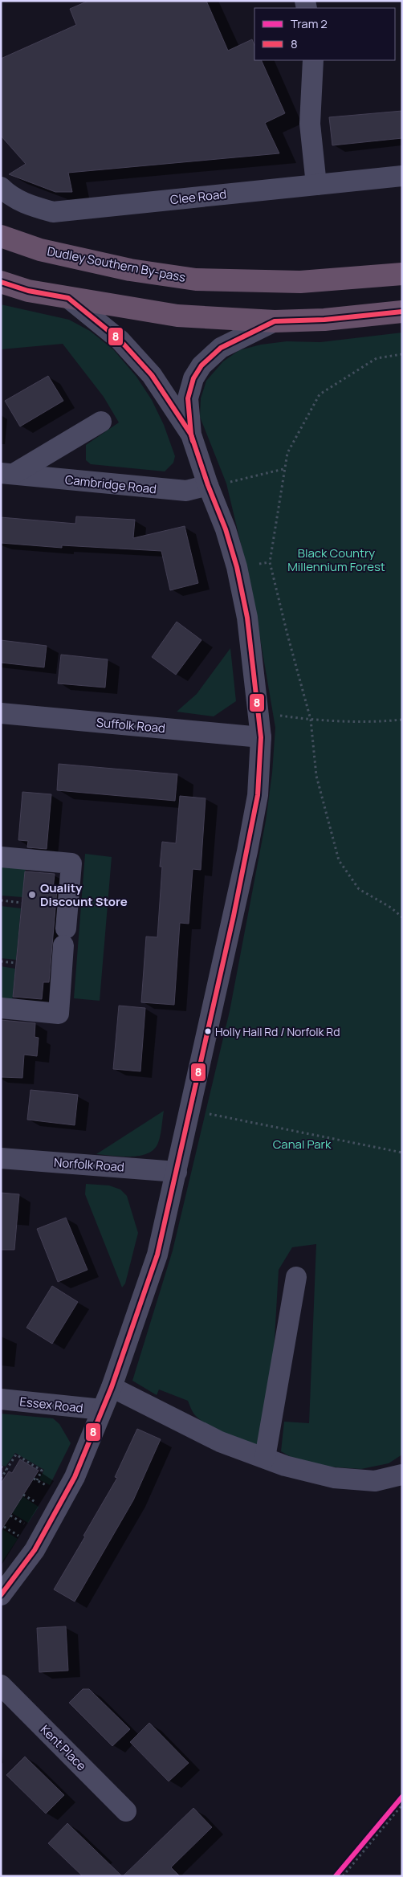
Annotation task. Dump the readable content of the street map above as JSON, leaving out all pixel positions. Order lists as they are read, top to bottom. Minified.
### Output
{"streets":{"highway":["Dudley Southern By-pass"],"street":["Clee Road","Cambridge Road","Suffolk Road","Norfolk Road","Essex Road","Kent Place"]},"parks":["Black Country Millennium Forest","Canal Park"],"places":["Quality Discount Store","Holly Hall Rd / Norfolk Rd"],"lines":["transit line 8","tram line 2"],"legend":["Tram 2","8"]}
